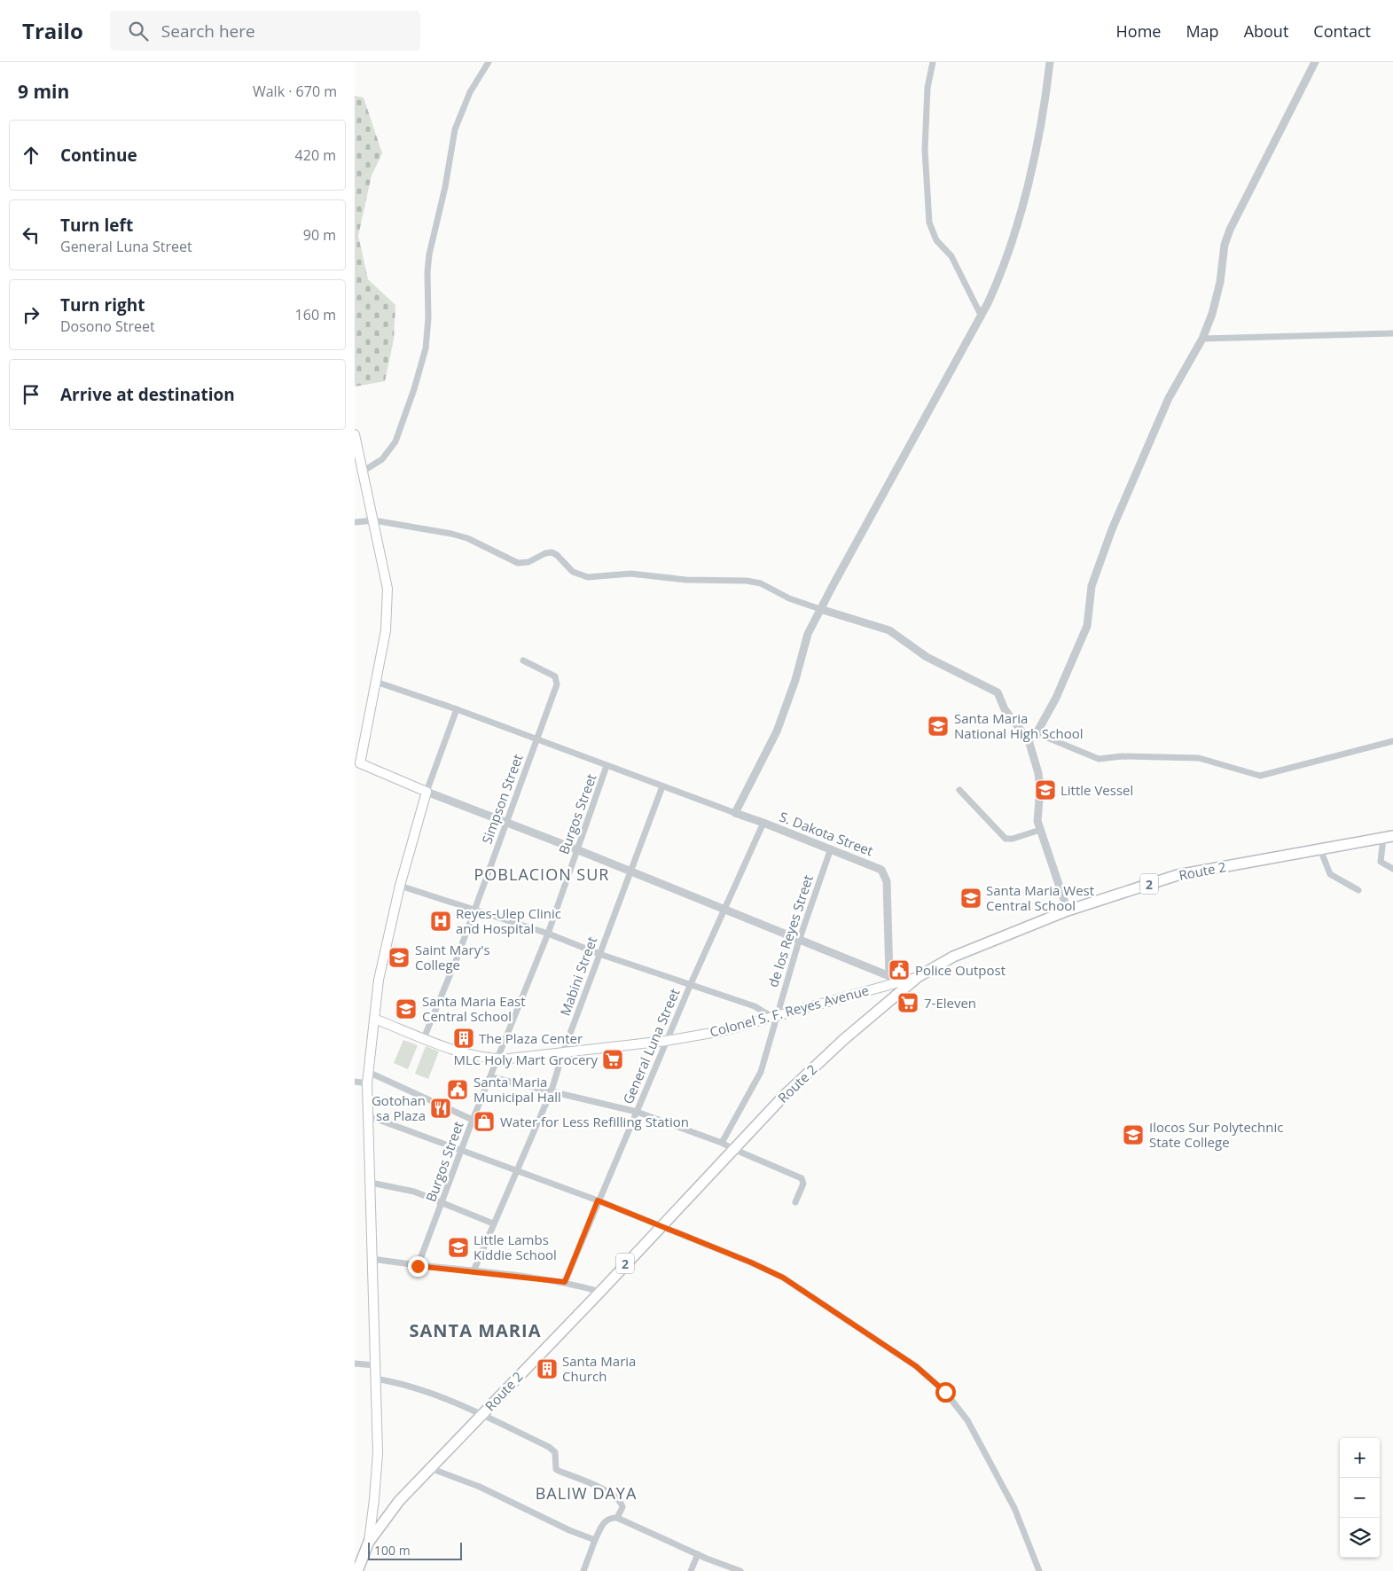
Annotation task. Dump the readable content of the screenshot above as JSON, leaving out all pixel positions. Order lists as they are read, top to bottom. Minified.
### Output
{"streets":{"highway":["Route 2","2"],"main road":["Colonel S. F. Reyes Avenue"],"street":["Simpson Street","Burgos Street","S. Dakota Street","de los Reyes Street","Mabini Street","General Luna Street"]},"crossings":[["Simpson Street","Colonel S. F. Reyes Avenue"],["Burgos Street","Colonel S. F. Reyes Avenue"],["S. Dakota Street","de los Reyes Street"],["S. Dakota Street","General Luna Street"],["Route 2","Colonel S. F. Reyes Avenue"],["de los Reyes Street","Colonel S. F. Reyes Avenue"],["Mabini Street","Colonel S. F. Reyes Avenue"],["Colonel S. F. Reyes Avenue","General Luna Street"]],"districts":["POBLACION SUR","SANTA MARIA","BALIW DAYA"],"places":{"school or university":["Santa Maria National High School","Little Vessel","Santa Maria West Central School","Saint Mary's College","Santa Maria East Central School","Ilocos Sur Polytechnic State College","Little Lambs Kiddie School"],"hospital":["Reyes-Ulep Clinic and Hospital"],"public building":["Police Outpost","Santa Maria Municipal Hall"],"supermarket":["7-Eleven","MLC Holy Mart Grocery"],"building":["The Plaza Center","Santa Maria Church"],"restaurant":["Gotohan sa Plaza"],"shop":["Water for Less Refilling Station"]},"scale_bar":"100 m","page":{"header":"Trailo","search":"Search here","nav":["Home","Map","About","Contact"],"heading":["9 min","Walk · 670 m"],"list":[["Continue","420 m"],["Turn left","General Luna Street","90 m"],["Turn right","Dosono Street","160 m"],"Arrive at destination"],"map_buttons":["+","−"],"scale":"100 m"}}
